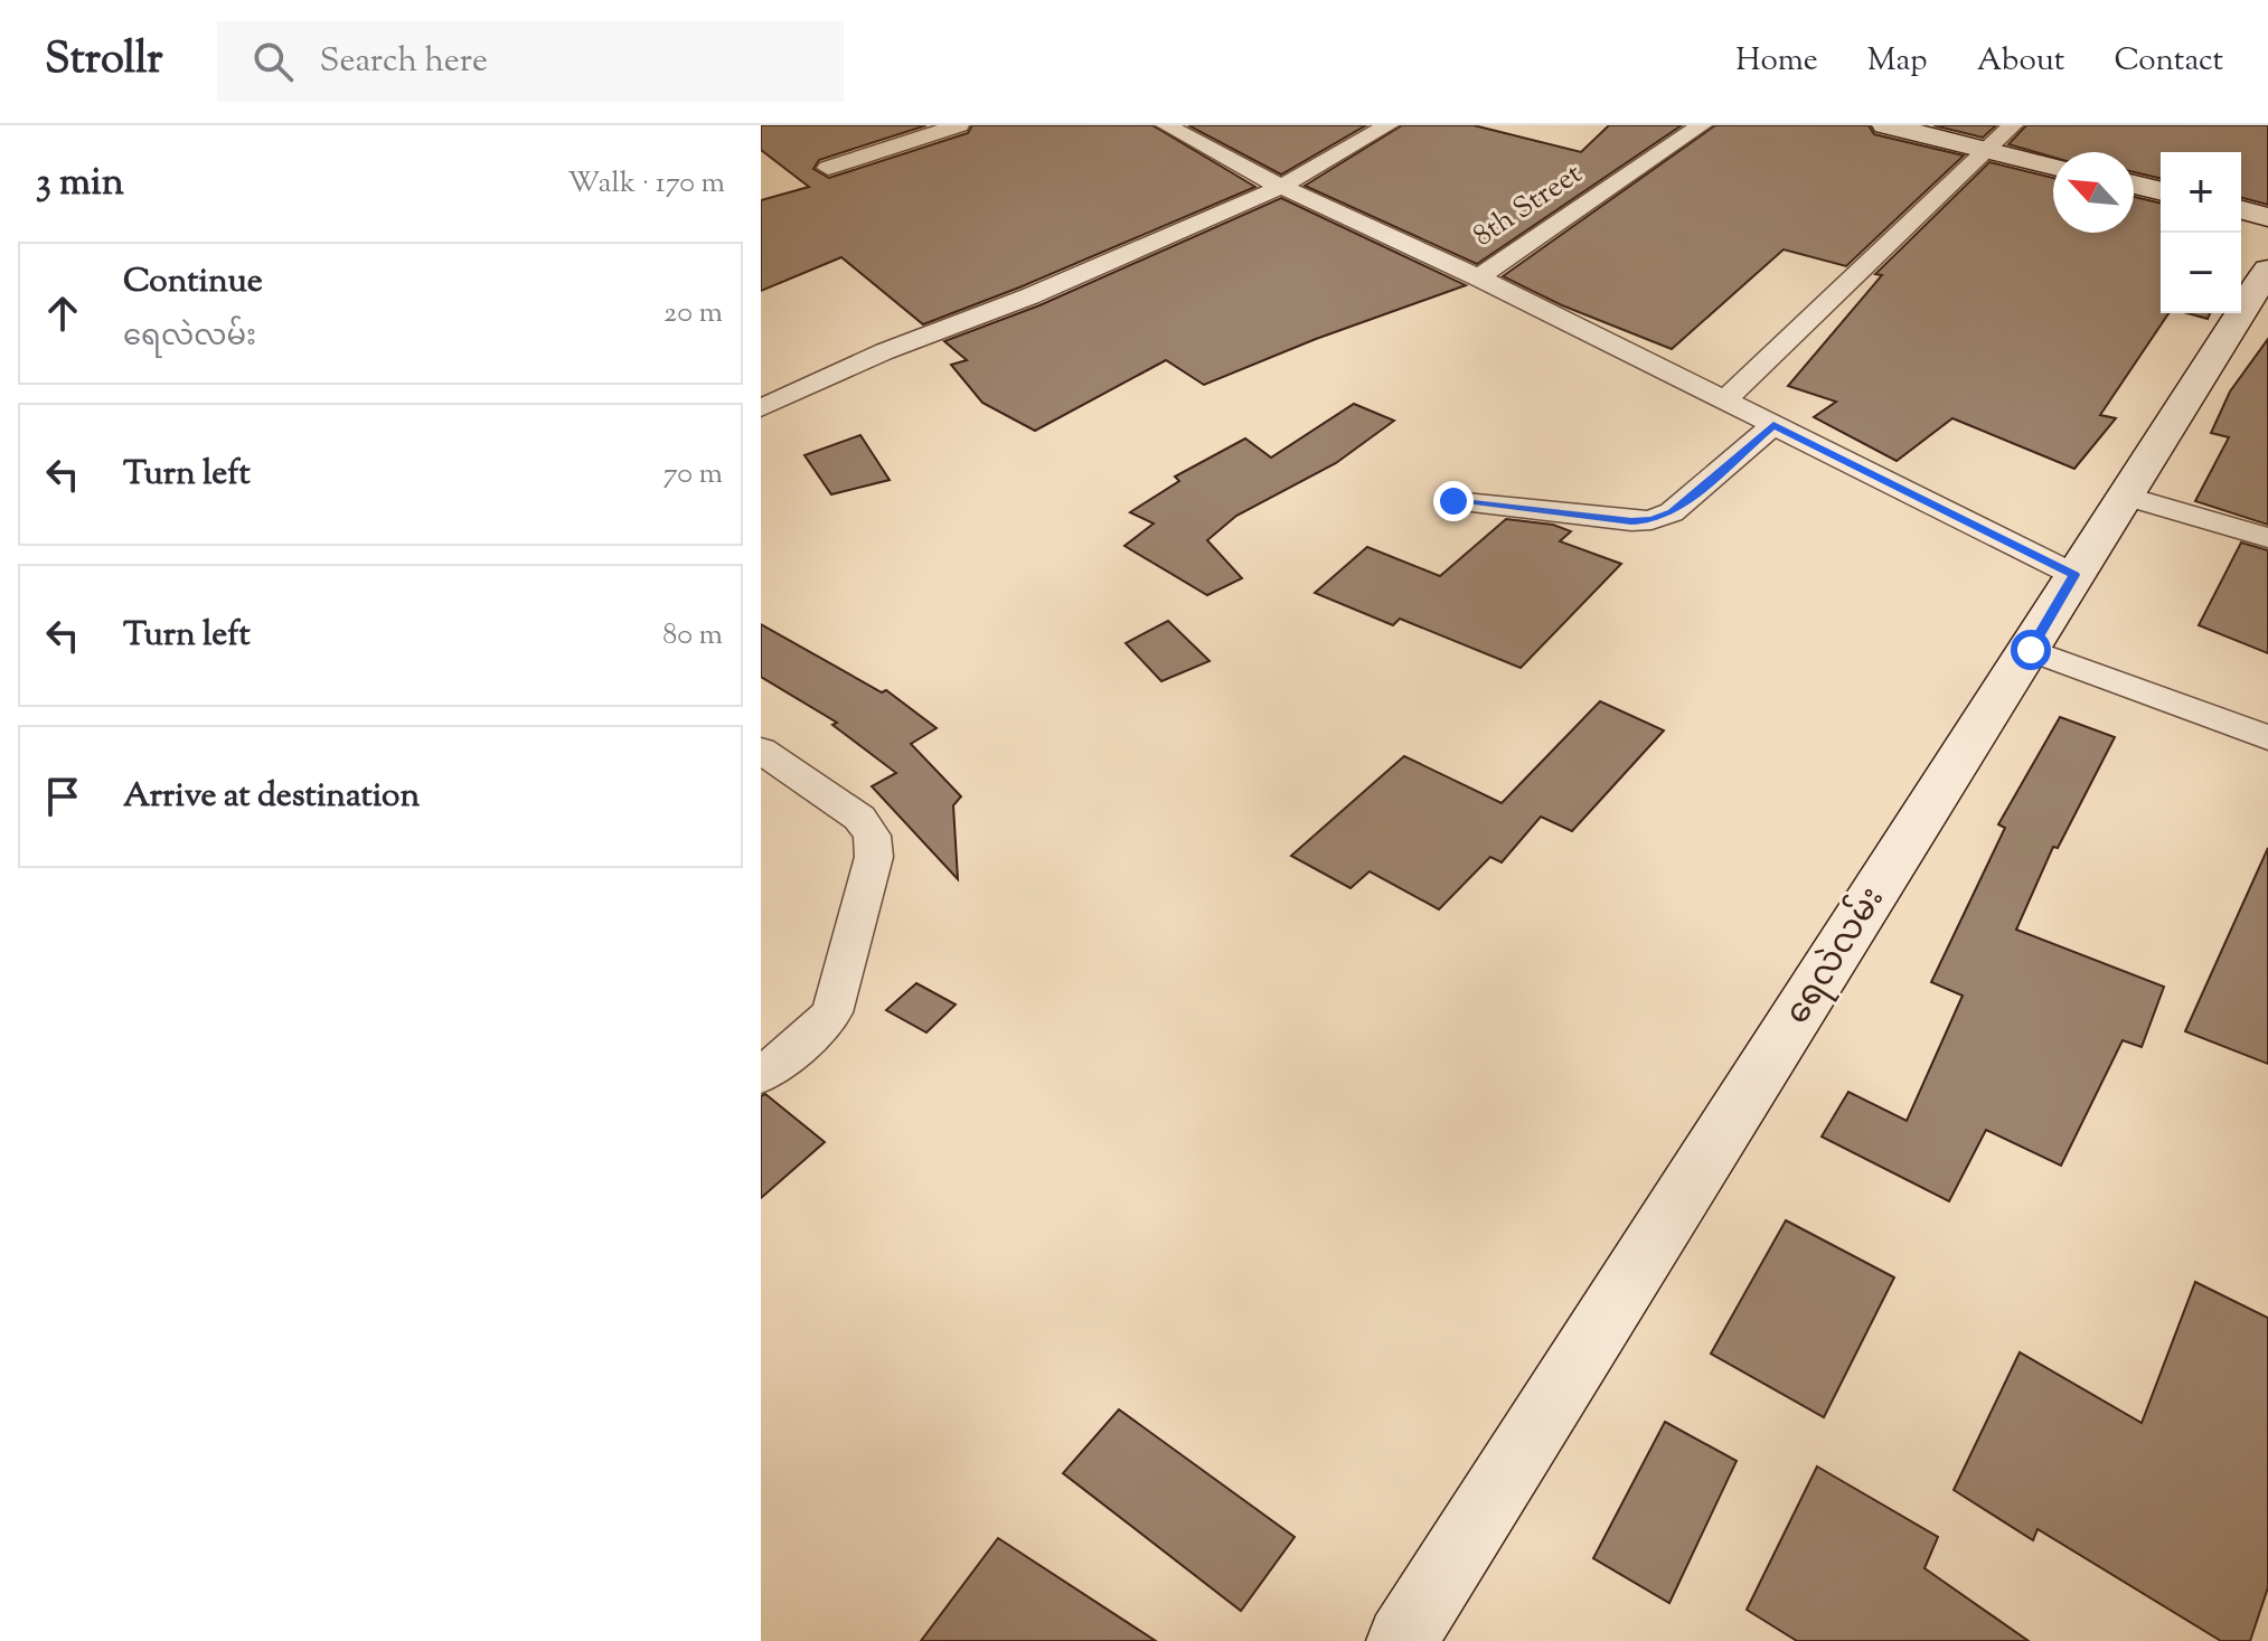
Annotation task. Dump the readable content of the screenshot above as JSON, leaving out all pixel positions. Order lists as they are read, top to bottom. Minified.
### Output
{"streets":{"main road":["ရေလဲလမ်း"],"street":["8th Street"]},"north":"top left","page":{"header":"Strollr","search":"Search here","nav":["Home","Map","About","Contact"],"heading":["3 min","Walk · 170 m"],"map_buttons":["+","−"],"list":[["Continue","ရေလဲလမ်း","20 m"],["Turn left","70 m"],["Turn left","80 m"],"Arrive at destination"]}}
